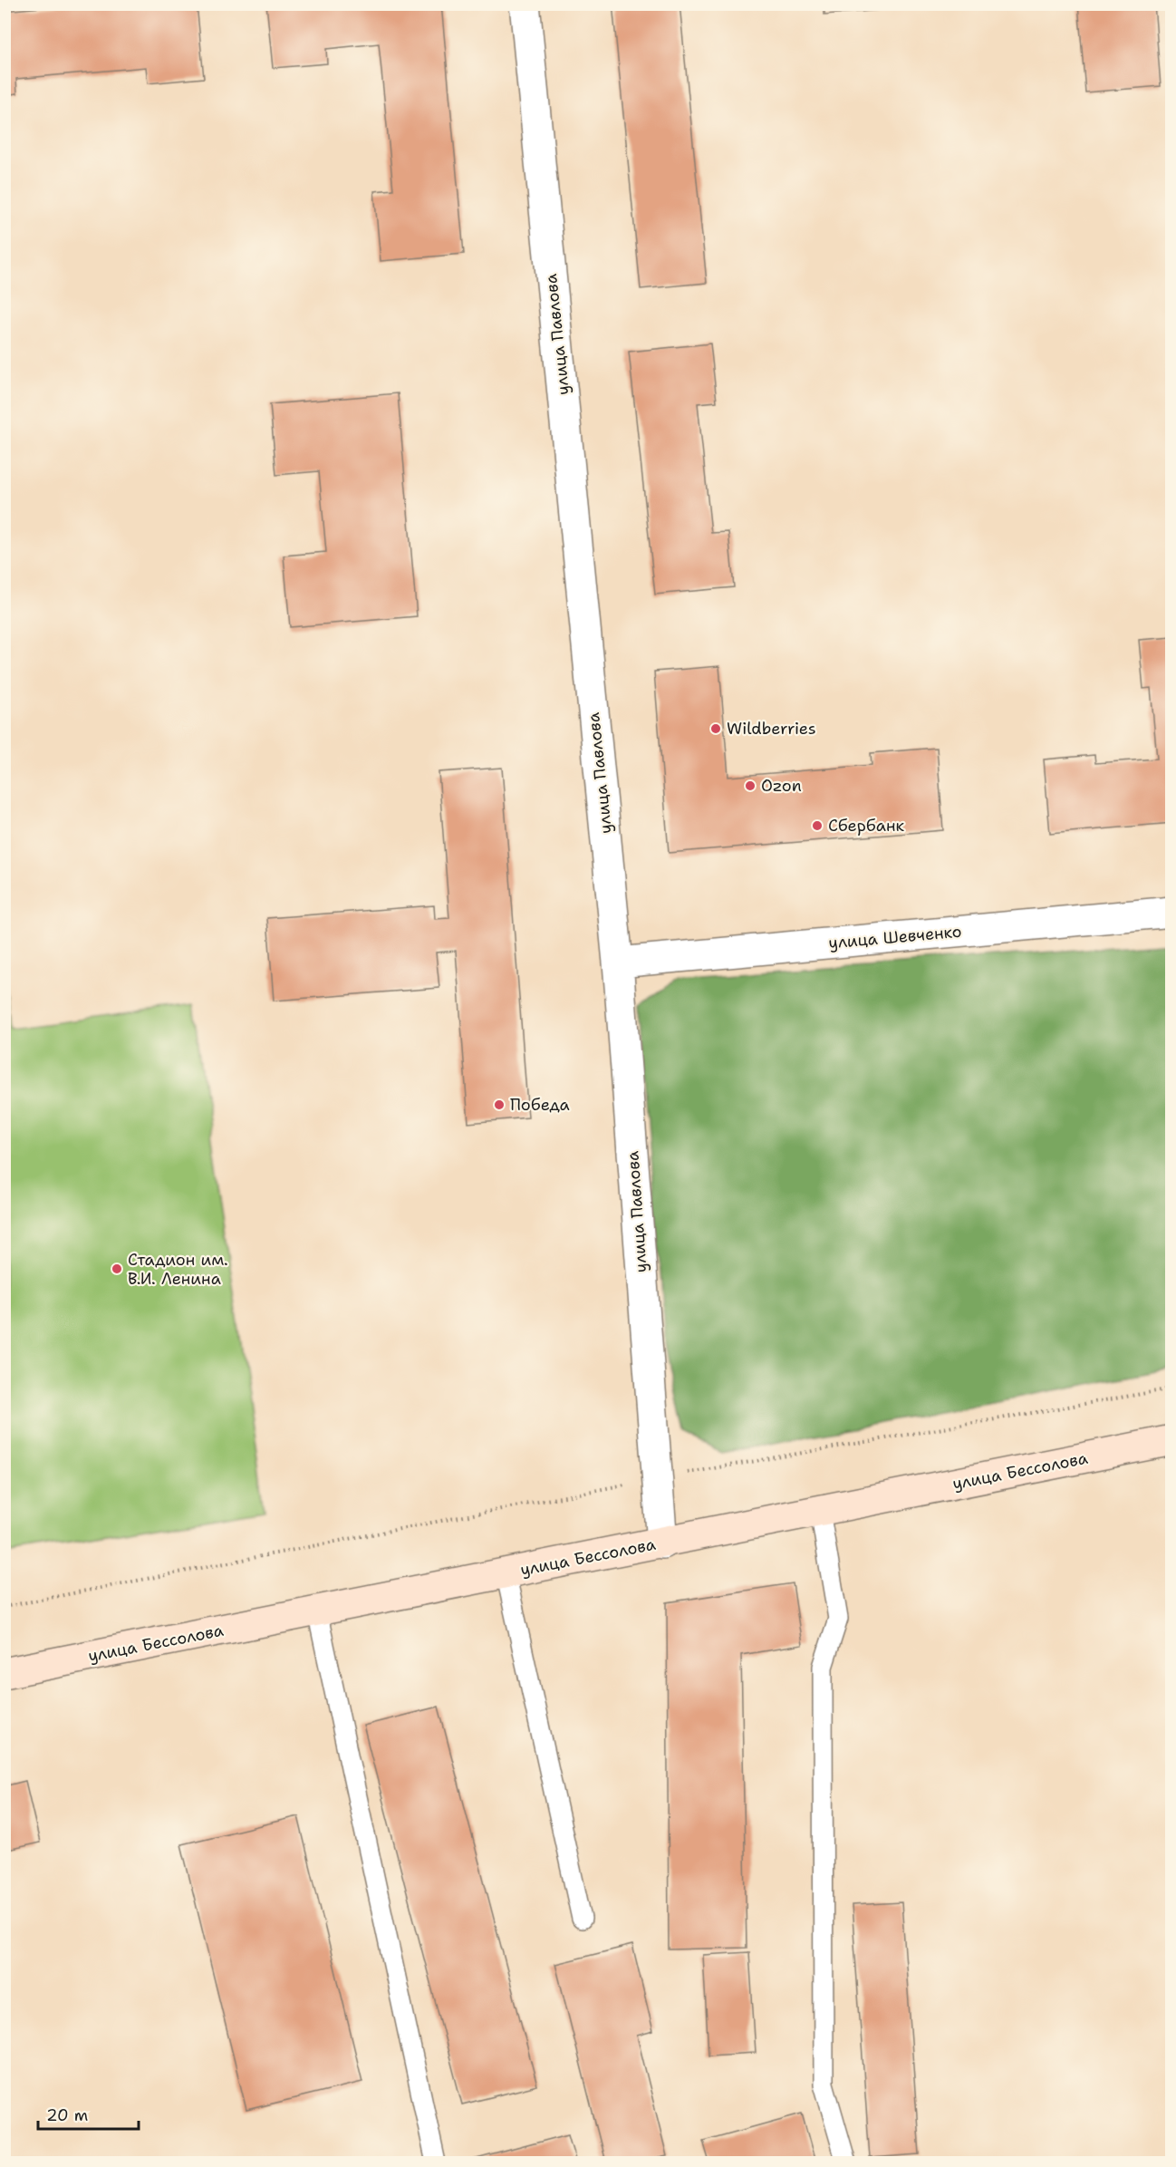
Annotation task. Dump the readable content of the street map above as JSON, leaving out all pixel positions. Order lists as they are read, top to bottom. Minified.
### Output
{"streets":{"main road":["улица Бессолова"],"street":["улица Павлова","улица Шевченко"]},"crossings":[["улица Павлова","улица Шевченко"],["улица Павлова","улица Бессолова"]],"places":["Wildberries","Ozon","Сбербанк","Победа","Стадион им. В.И. Ленина"],"scale_bar":"20 m"}
